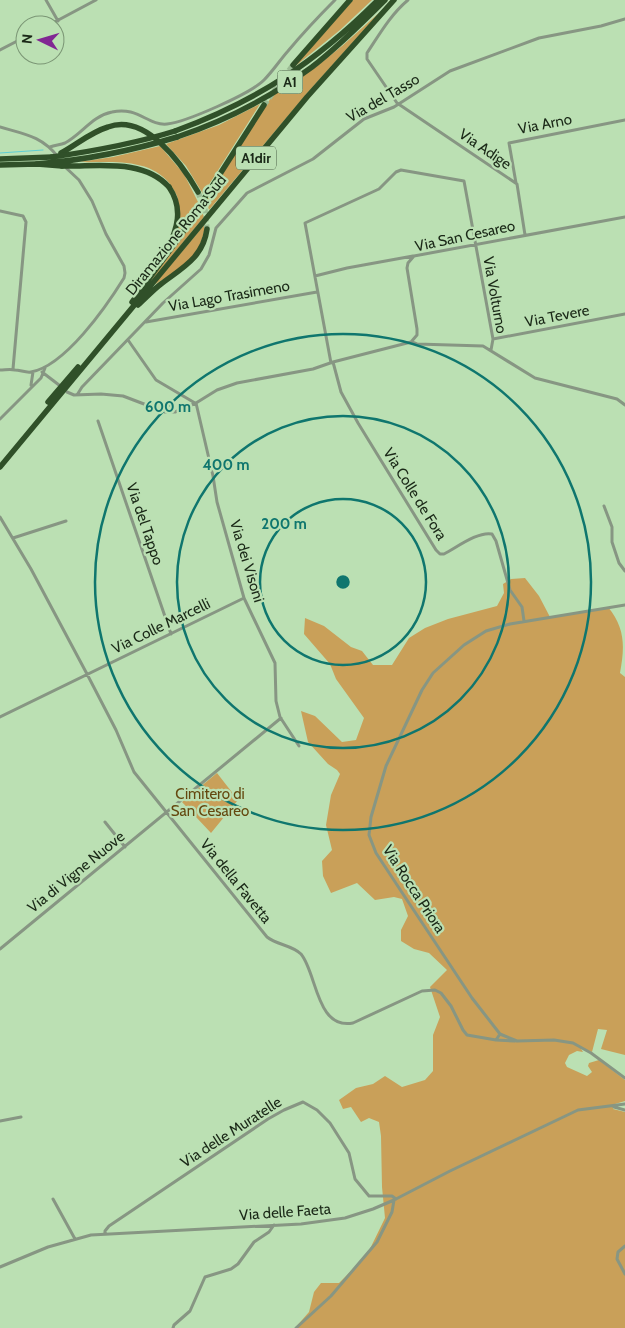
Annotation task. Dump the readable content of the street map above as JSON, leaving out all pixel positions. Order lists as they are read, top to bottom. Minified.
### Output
{"streets":{"highway":["A1","A1dir","Diramazione Roma Sud"],"street":["Via del Tasso","Via Arno","Via Adige","Via San Cesareo","Via Volturno","Via Lago Trasimeno","Via Tevere","Via Colle de Fora","Via del Tappo","Via dei Visoni","Via Colle Marcelli","Via di Vigne Nuove","Via della Favetta","Via Rocca Priora","Via delle Muratelle","Via delle Faeta"]},"crossings":[["Via del Tasso","Via Adige"],["Via del Tasso","Via Lago Trasimeno"],["Via Arno","Via Adige"],["Via Adige","Via San Cesareo"],["A1dir","Diramazione Roma Sud"],["Via San Cesareo","Via Volturno"],["Via Volturno","Via Tevere"],["Via Colle de Fora","Via Rocca Priora"],["Via del Tappo","Via Colle Marcelli"],["Via dei Visoni","Via Colle Marcelli"],["Via dei Visoni","Via di Vigne Nuove"],["Via Colle Marcelli","Via della Favetta"],["Via di Vigne Nuove","Via della Favetta"],["Via delle Muratelle","Via delle Faeta"]],"parks":["Cimitero di San Cesareo"],"north":"left","rings":["600 m","400 m","200 m"]}
